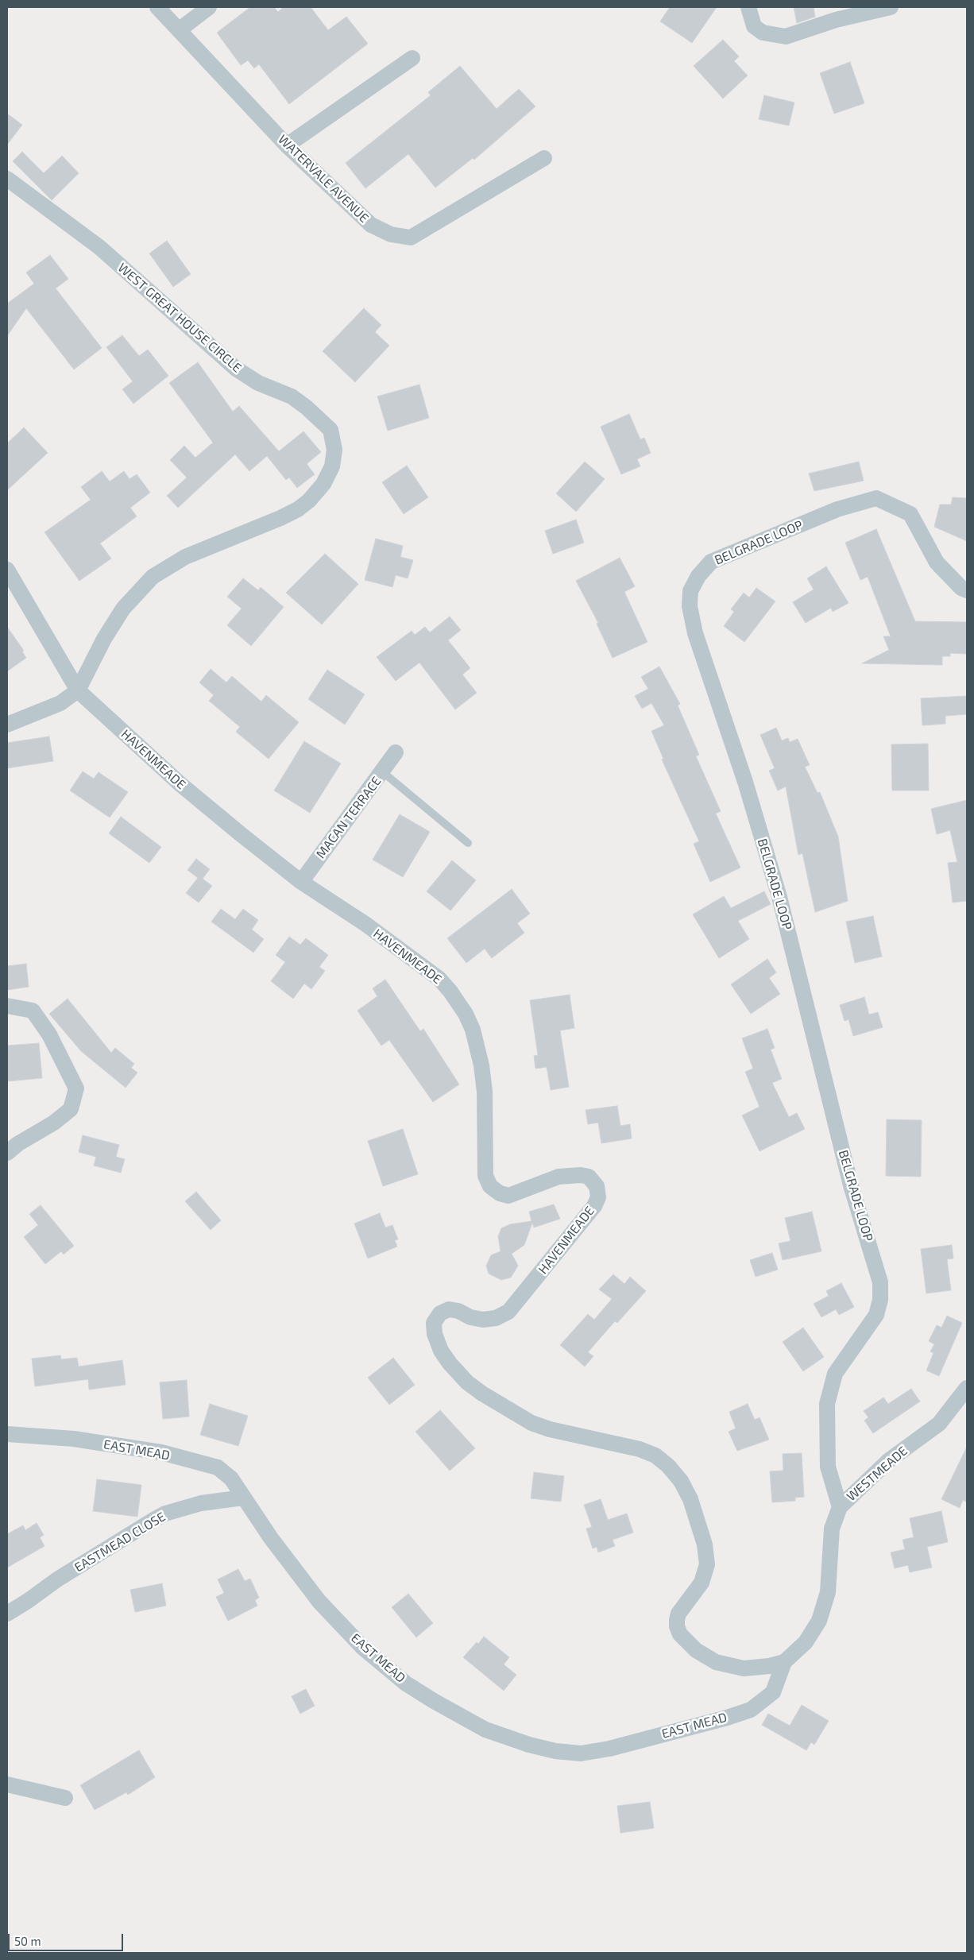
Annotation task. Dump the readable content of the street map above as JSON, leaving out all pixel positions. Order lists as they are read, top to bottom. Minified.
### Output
{"streets":{"street":["WATERVALE AVENUE","WEST GREAT HOUSE CIRCLE","BELGRADE LOOP","HAVENMEADE","MACAN TERRACE","EAST MEAD","WESTMEADE","EASTMEAD CLOSE"]},"crossings":[["WEST GREAT HOUSE CIRCLE","HAVENMEADE"],["BELGRADE LOOP","WESTMEADE"],["HAVENMEADE","MACAN TERRACE"],["HAVENMEADE","EAST MEAD"],["HAVENMEADE","WESTMEADE"],["EAST MEAD","WESTMEADE"],["EAST MEAD","EASTMEAD CLOSE"]],"scale_bar":"50 m"}
